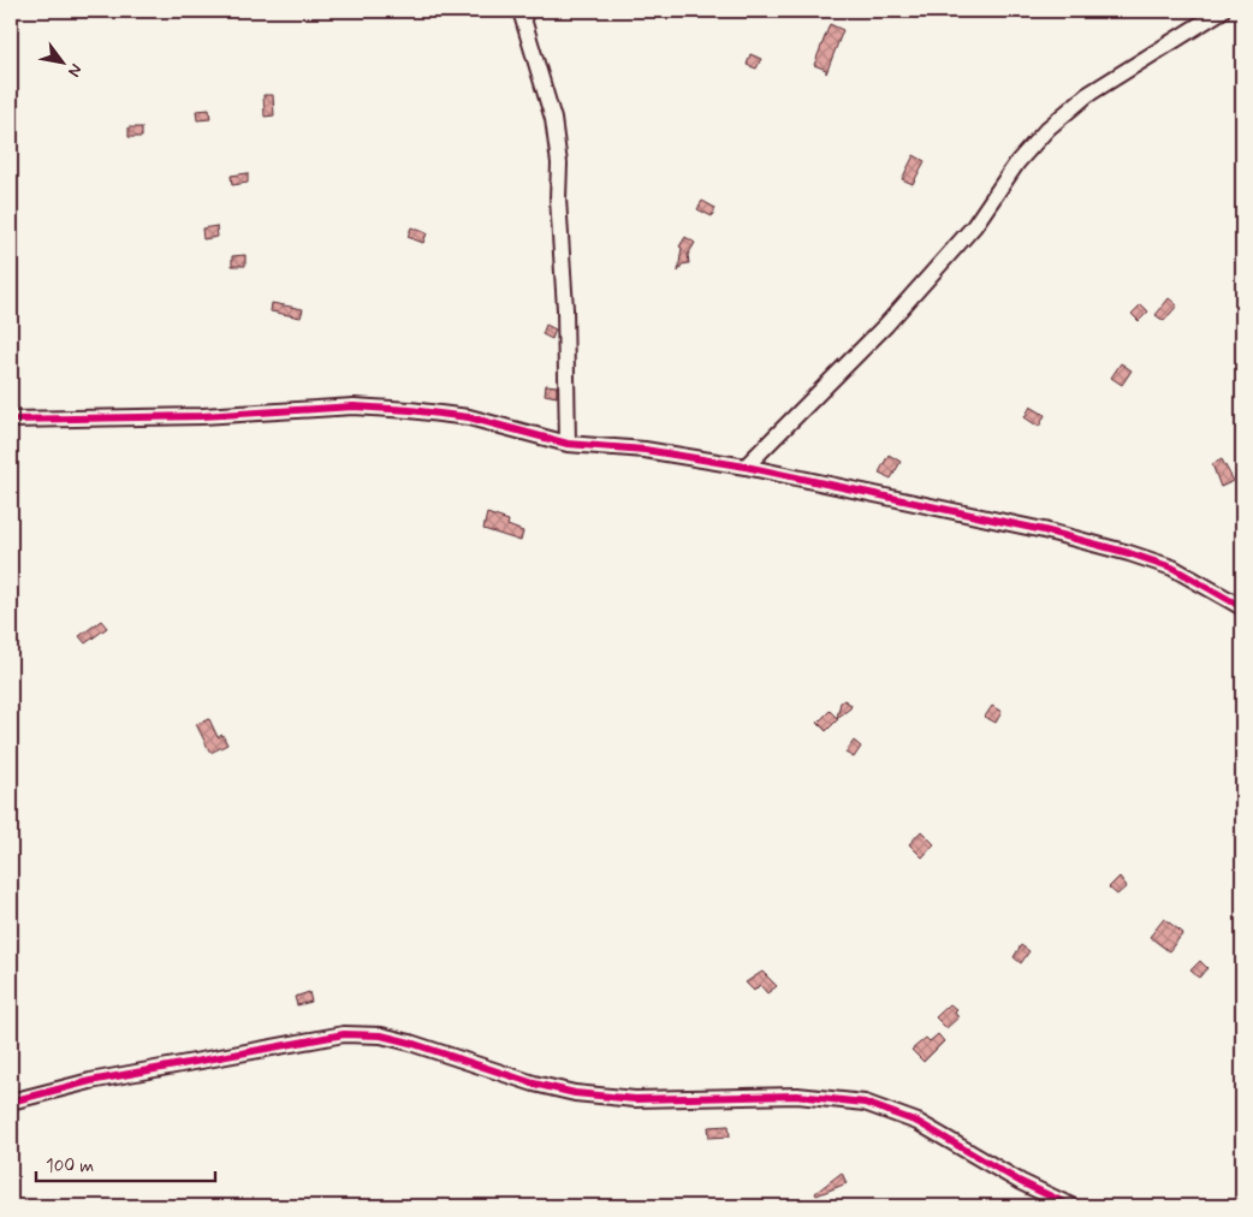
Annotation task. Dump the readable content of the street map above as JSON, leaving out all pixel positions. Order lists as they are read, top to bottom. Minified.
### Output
{"scale_bar":"100 m","north":"bottom right"}
